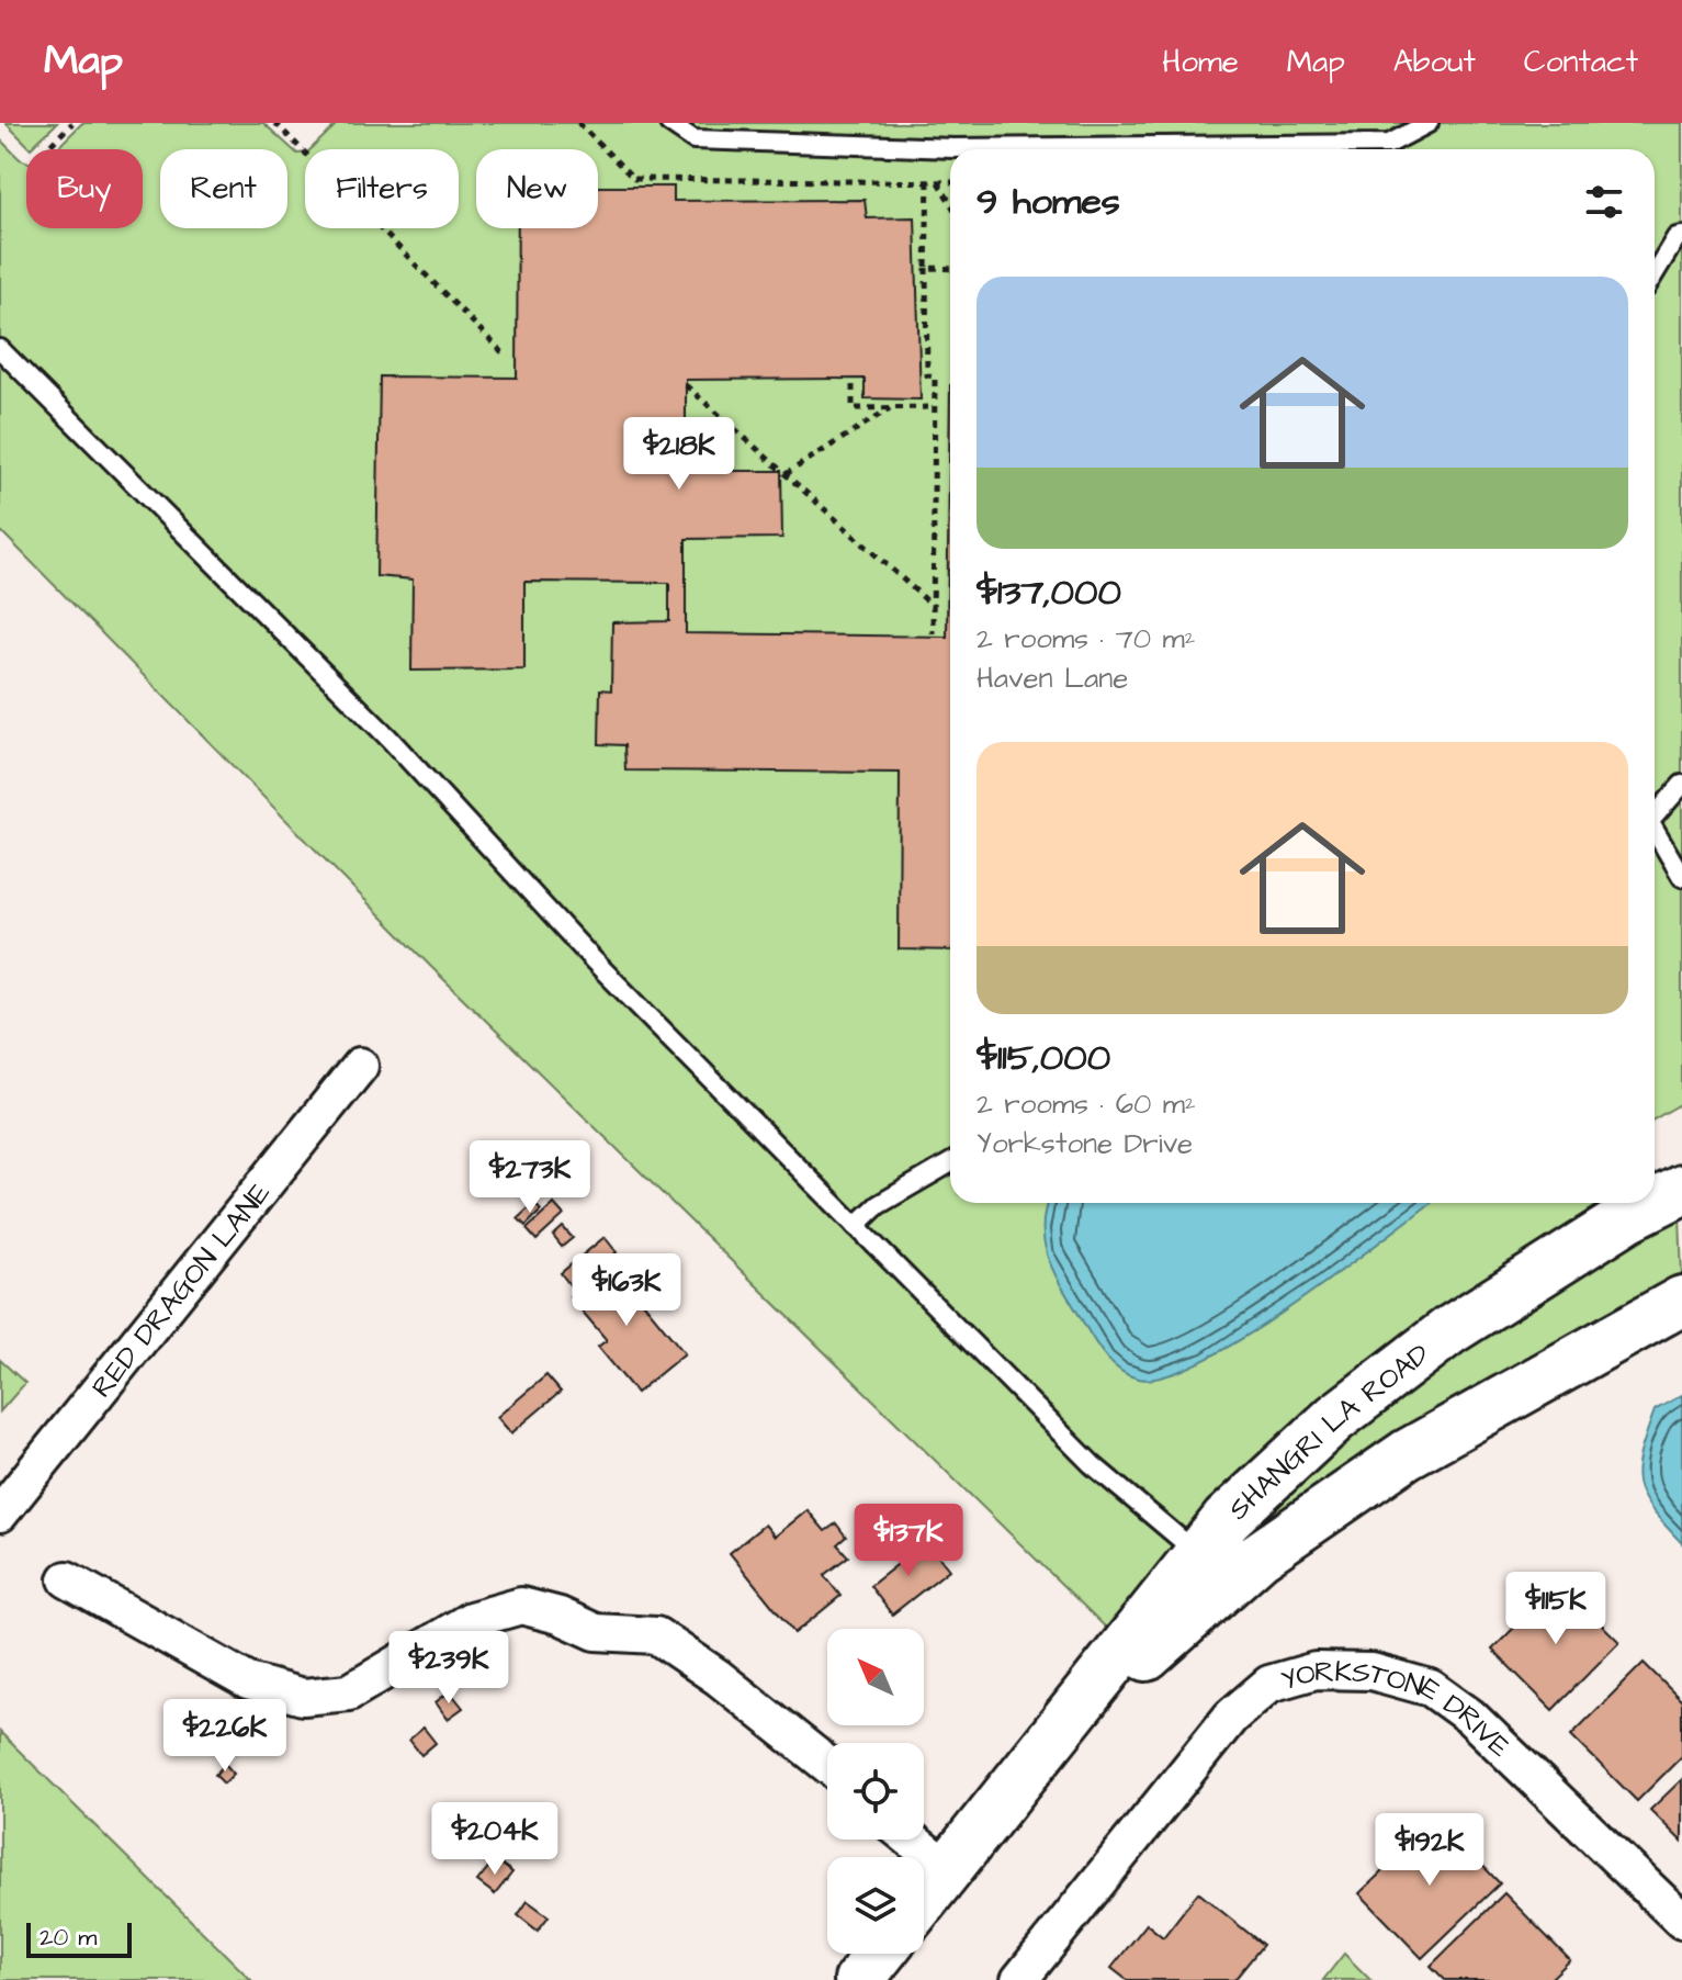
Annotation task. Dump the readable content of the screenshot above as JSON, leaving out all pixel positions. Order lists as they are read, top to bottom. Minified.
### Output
{"streets":{"street":["RED DRAGON LANE","SHANGRI LA ROAD","YORKSTONE DRIVE"]},"scale_bar":"20 m","north":"top left","page":{"header":"Map","nav":["Home","Map","About","Contact"],"chip":["Buy","Rent","Filters","New"],"heading":"9 homes","list":[{"name":"$137,000","note":"2 rooms · 70 m² · Haven Lane"},{"name":"$115,000","note":"2 rooms · 60 m² · Yorkstone Drive"}],"price":["$218K","$273K","$163K","$137K","$115K","$239K","$226K","$204K","$192K"],"scale":"20 m"}}
